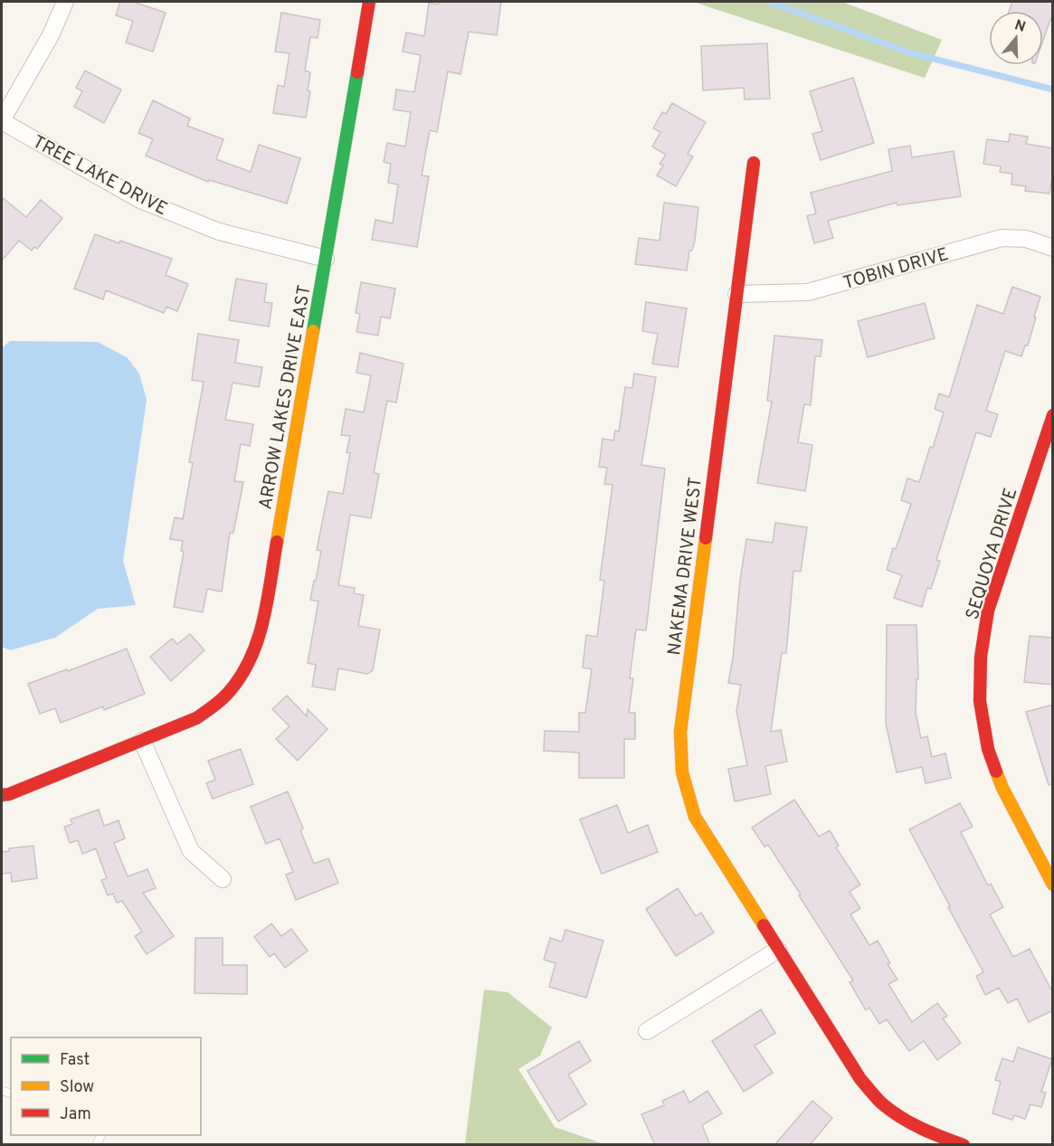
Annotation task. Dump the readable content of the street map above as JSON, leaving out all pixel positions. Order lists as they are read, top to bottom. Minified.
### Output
{"streets":{"street":["TREE LAKE DRIVE","TOBIN DRIVE","ARROW LAKES DRIVE EAST","SEQUOYA DRIVE","NAKEMA DRIVE WEST"]},"crossings":[["TREE LAKE DRIVE","ARROW LAKES DRIVE EAST"],["TOBIN DRIVE","NAKEMA DRIVE WEST"]],"legend":["Fast","Slow","Jam"],"north":"top"}
